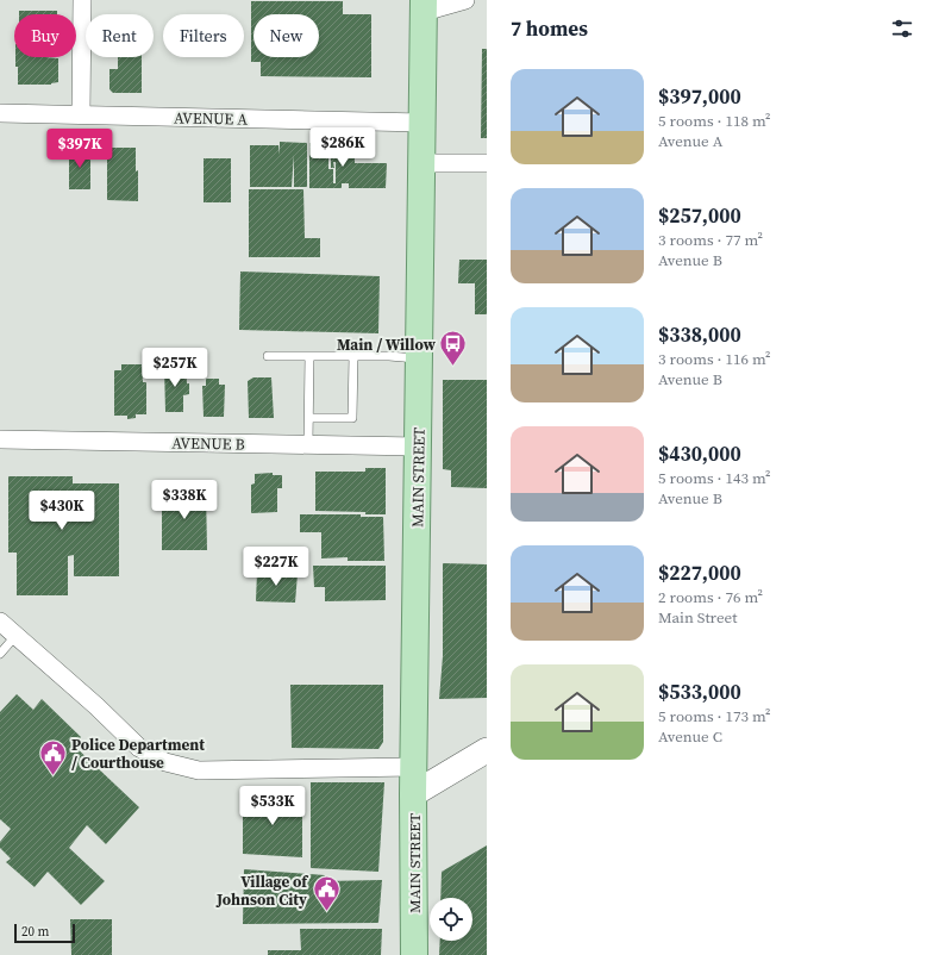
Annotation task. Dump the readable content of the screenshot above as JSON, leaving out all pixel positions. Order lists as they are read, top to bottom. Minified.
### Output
{"streets":{"main road":["MAIN STREET"],"street":["AVENUE A","AVENUE B"]},"crossings":[["AVENUE A","MAIN STREET"],["AVENUE B","MAIN STREET"]],"places":{"bus stop":["Main / Willow"],"public building":["Police Department / Courthouse","Village of Johnson City"]},"scale_bar":"20 m","page":{"heading":"7 homes","chip":["Buy","Rent","Filters","New"],"list":[{"name":"$397,000","note":"5 rooms · 118 m² · Avenue A"},{"name":"$257,000","note":"3 rooms · 77 m² · Avenue B"},{"name":"$338,000","note":"3 rooms · 116 m² · Avenue B"},{"name":"$430,000","note":"5 rooms · 143 m² · Avenue B"},{"name":"$227,000","note":"2 rooms · 76 m² · Main Street"},{"name":"$533,000","note":"5 rooms · 173 m² · Avenue C"}],"price":["$286K","$397K","$257K","$338K","$430K","$227K","$533K"],"scale":"20 m"}}
